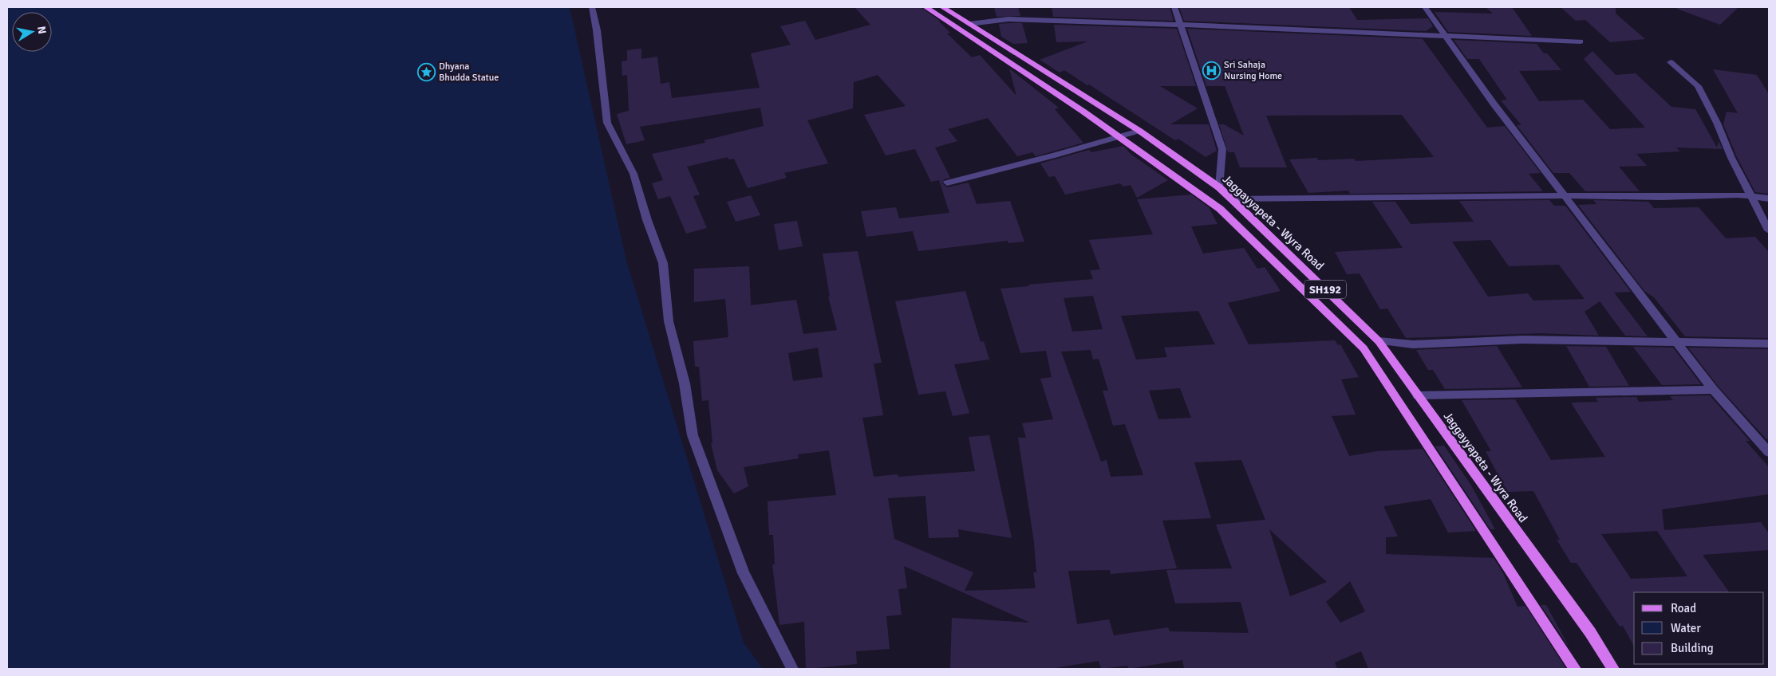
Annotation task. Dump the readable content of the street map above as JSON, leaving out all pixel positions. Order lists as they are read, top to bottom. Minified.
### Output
{"streets":{"main road":["Jaggayyapeta - Wyra Road","SH192"]},"places":{"hospital":["Sri Sahaja Nursing Home"],"place":["Dhyana Bhudda Statue"]},"legend":["Road","Water","Building"],"north":"right"}
